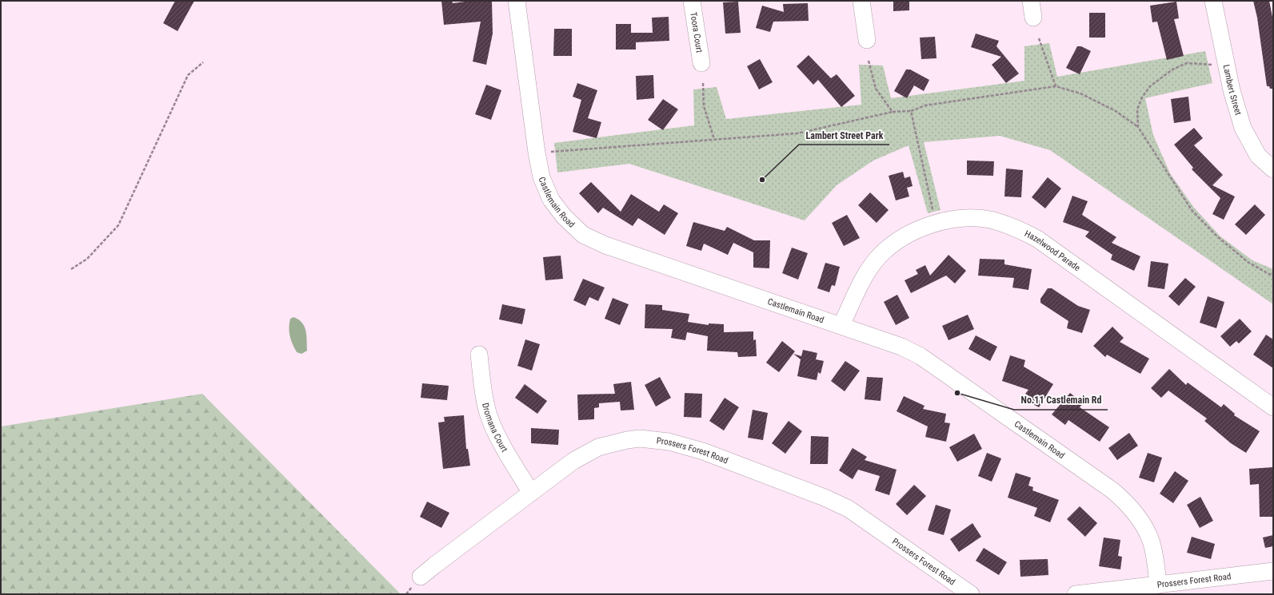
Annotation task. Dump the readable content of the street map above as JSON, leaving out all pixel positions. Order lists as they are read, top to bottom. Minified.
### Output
{"streets":{"street":["Toora Court","Lambert Street","Castlemain Road","Hazelwood Parade","Dromana Court","Prossers Forest Road"]},"crossings":[["Castlemain Road","Hazelwood Parade"],["Castlemain Road","Prossers Forest Road"],["Dromana Court","Prossers Forest Road"]],"places":["Lambert Street Park","No.11 Castlemain Rd"]}
